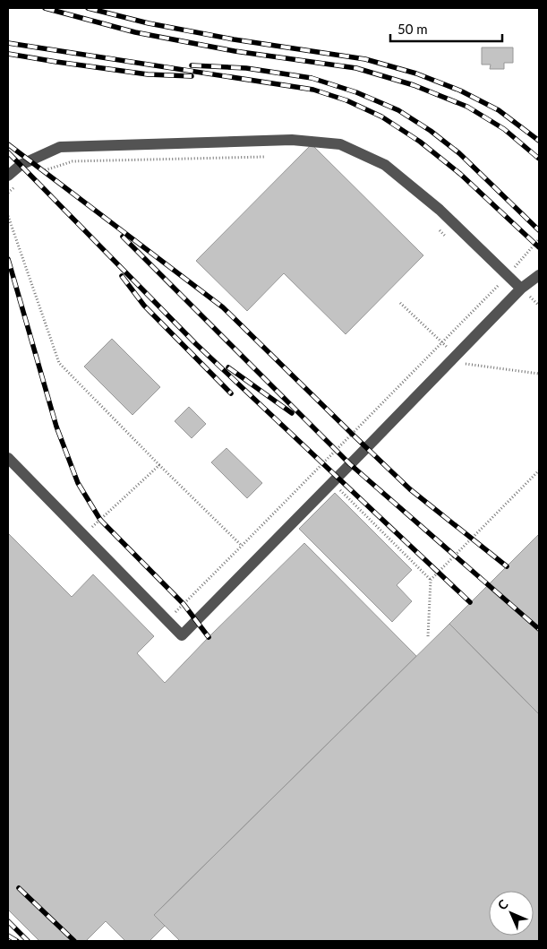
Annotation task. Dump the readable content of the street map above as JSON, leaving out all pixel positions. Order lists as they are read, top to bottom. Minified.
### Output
{"scale_bar":"50 m","north":"top left"}
